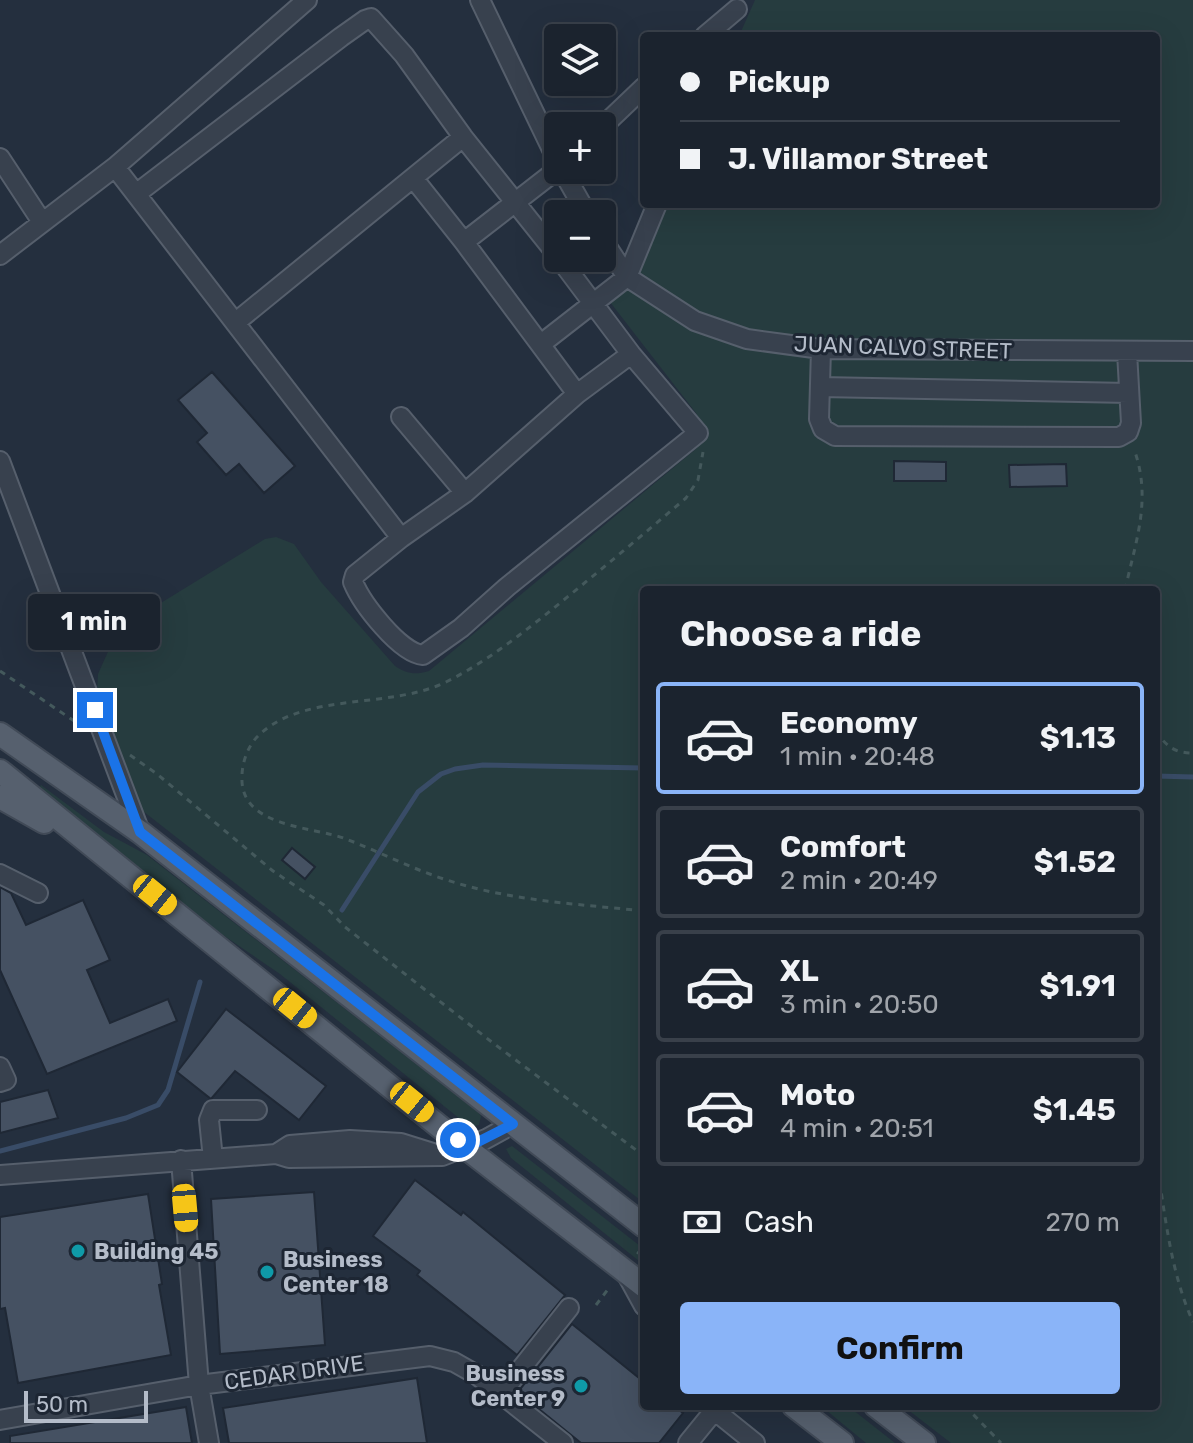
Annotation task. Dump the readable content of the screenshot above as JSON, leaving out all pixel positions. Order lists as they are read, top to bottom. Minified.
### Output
{"streets":{"street":["JUAN CALVO STREET","CEDAR DRIVE"]},"places":["Building 45","Business Center 18","Business Center 9"],"scale_bar":"50 m","page":{"map_buttons":["+","−"],"banner":["Pickup","J. Villamor Street"],"heading":"Choose a ride","bubble":"1 min","list":[{"name":"Economy","note":"1 min · 20:48","value":"$1.13"},{"name":"Comfort","note":"2 min · 20:49","value":"$1.52"},{"name":"XL","note":"3 min · 20:50","value":"$1.91"},{"name":"Moto","note":"4 min · 20:51","value":"$1.45"}],"pay":["Cash","270 m"],"buttons":"Confirm","scale":"50 m"}}
